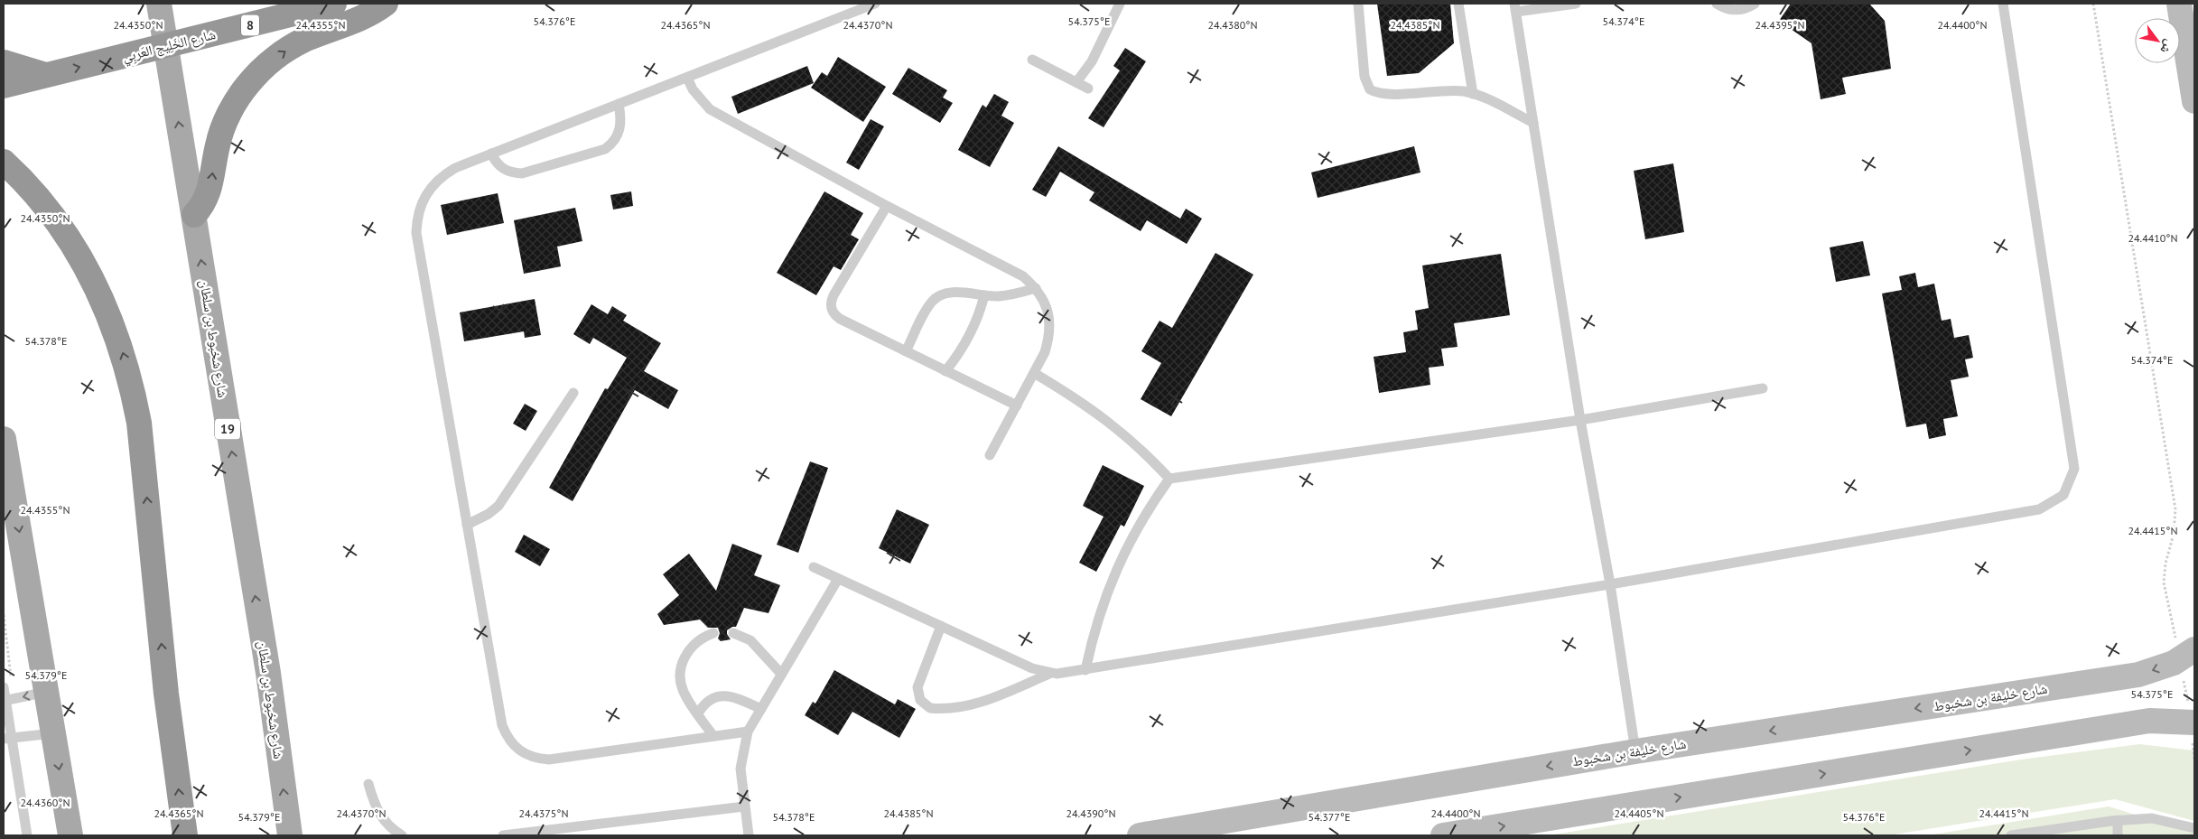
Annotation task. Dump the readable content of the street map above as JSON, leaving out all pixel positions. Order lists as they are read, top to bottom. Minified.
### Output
{"streets":{"highway":["8","شارع الخَلِيج العَربِي"],"main road":["شارع شخبوط بن سلطان","19","شارع خليفة بن شخبوط"]},"crossings":[["شارع الخَلِيج العَربِي","شارع شخبوط بن سلطان"]],"one_way":["شارع الخَلِيج العَربِي","شارع شخبوط بن سلطان"],"north":"bottom right","coordinates":["54.374°E","54.376°E","54.375°E","24.4350°N","24.4355°N","24.4365°N","24.4370°N","24.4380°N","24.4385°N","24.4395°N","24.4400°N","24.4410°N","54.378°E","24.4415°N","54.379°E","24.4360°N","24.4375°N","24.4390°N","24.4405°N","54.377°E"]}
